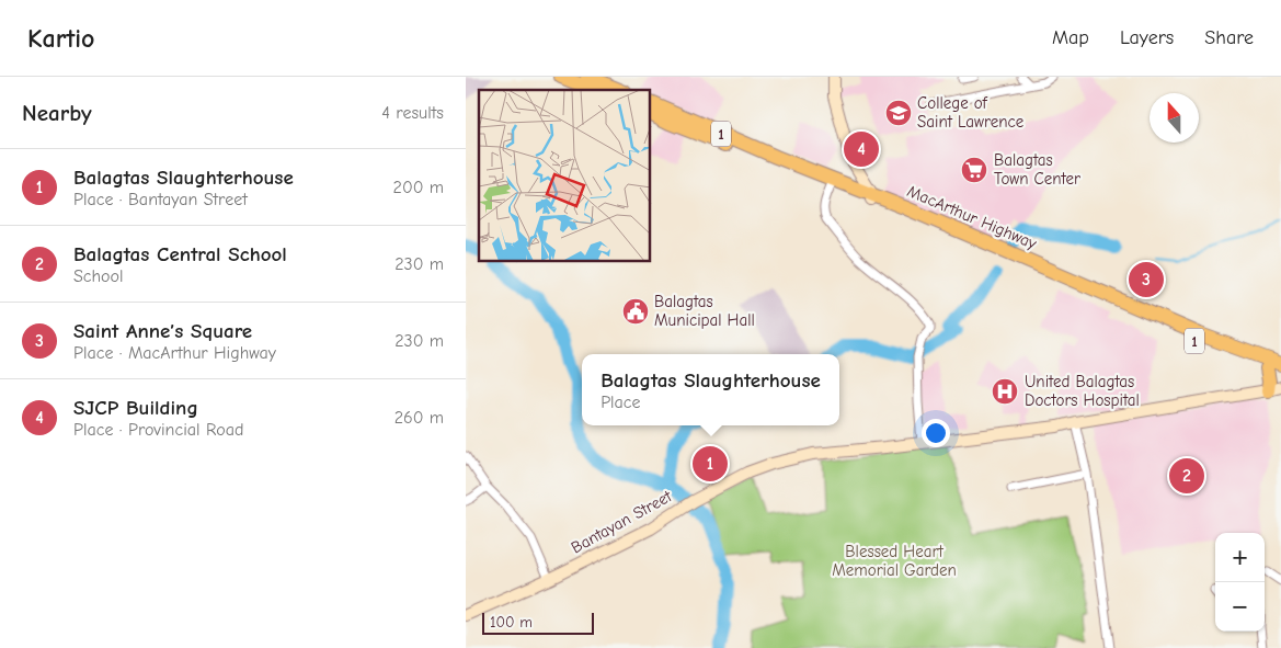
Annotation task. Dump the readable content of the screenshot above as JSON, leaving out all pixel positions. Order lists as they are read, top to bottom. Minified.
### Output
{"streets":{"highway":["1","MacArthur Highway"],"main road":["Bantayan Street"]},"parks":["Blessed Heart Memorial Garden"],"places":{"school or university":["College of Saint Lawrence"],"supermarket":["Balagtas Town Center"],"public building":["Balagtas Municipal Hall"],"hospital":["United Balagtas Doctors Hospital"]},"scale_bar":"100 m","north":"top","page":{"header":"Kartio","nav":["Map","Layers","Share"],"heading":["Nearby","4 results"],"pins":["4","3","1","2"],"list":[{"mark":"1","name":"Balagtas Slaughterhouse","note":"Place · Bantayan Street","value":"200 m"},{"mark":"2","name":"Balagtas Central School","note":"School","value":"230 m"},{"mark":"3","name":"Saint Anne’s Square","note":"Place · MacArthur Highway","value":"230 m"},{"mark":"4","name":"SJCP Building","note":"Place · Provincial Road","value":"260 m"}],"popup":["Balagtas Slaughterhouse","Place"],"map_buttons":["+","−"],"scale":"100 m"}}
